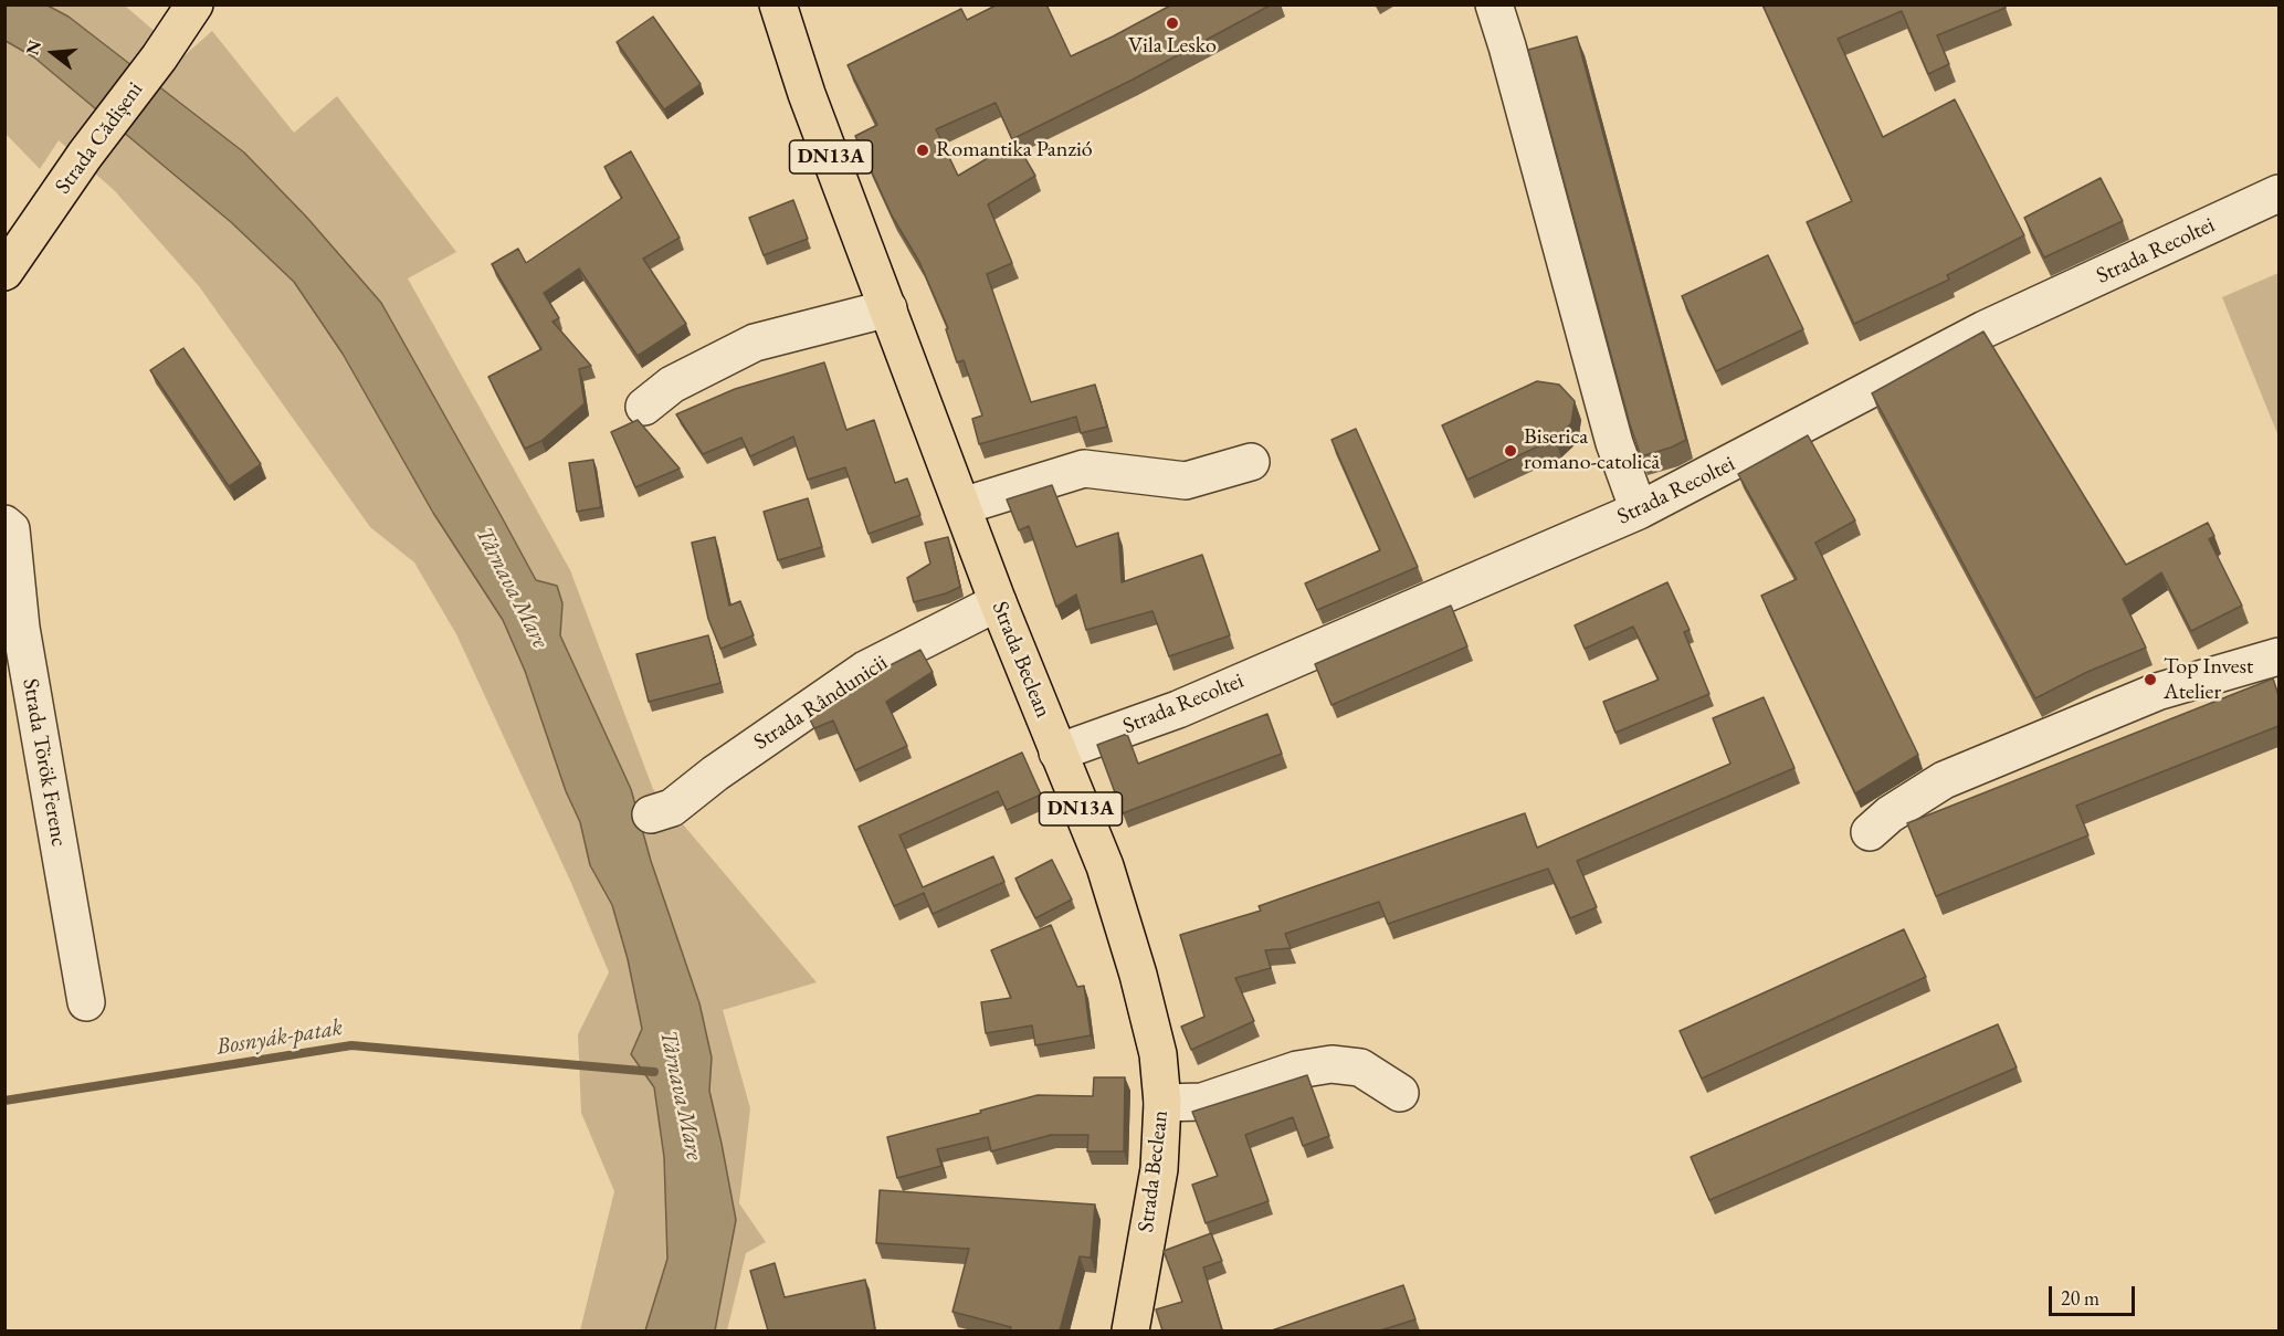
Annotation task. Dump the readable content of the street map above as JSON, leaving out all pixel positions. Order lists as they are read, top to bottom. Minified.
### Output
{"streets":{"main road":["Strada Cădișeni","DN13A","Strada Beclean"],"street":["Strada Recoltei","Strada Rândunicii","Strada Török Ferenc"]},"crossings":[["Strada Recoltei","Strada Beclean"],["Strada Beclean","Strada Rândunicii"]],"water":["Târnava Mare","Bosnyák-patak"],"places":["Vila Lesko","Romantika Panzió","Biserica romano-catolică","Top Invest Atelier"],"scale_bar":"20 m","north":"left"}
